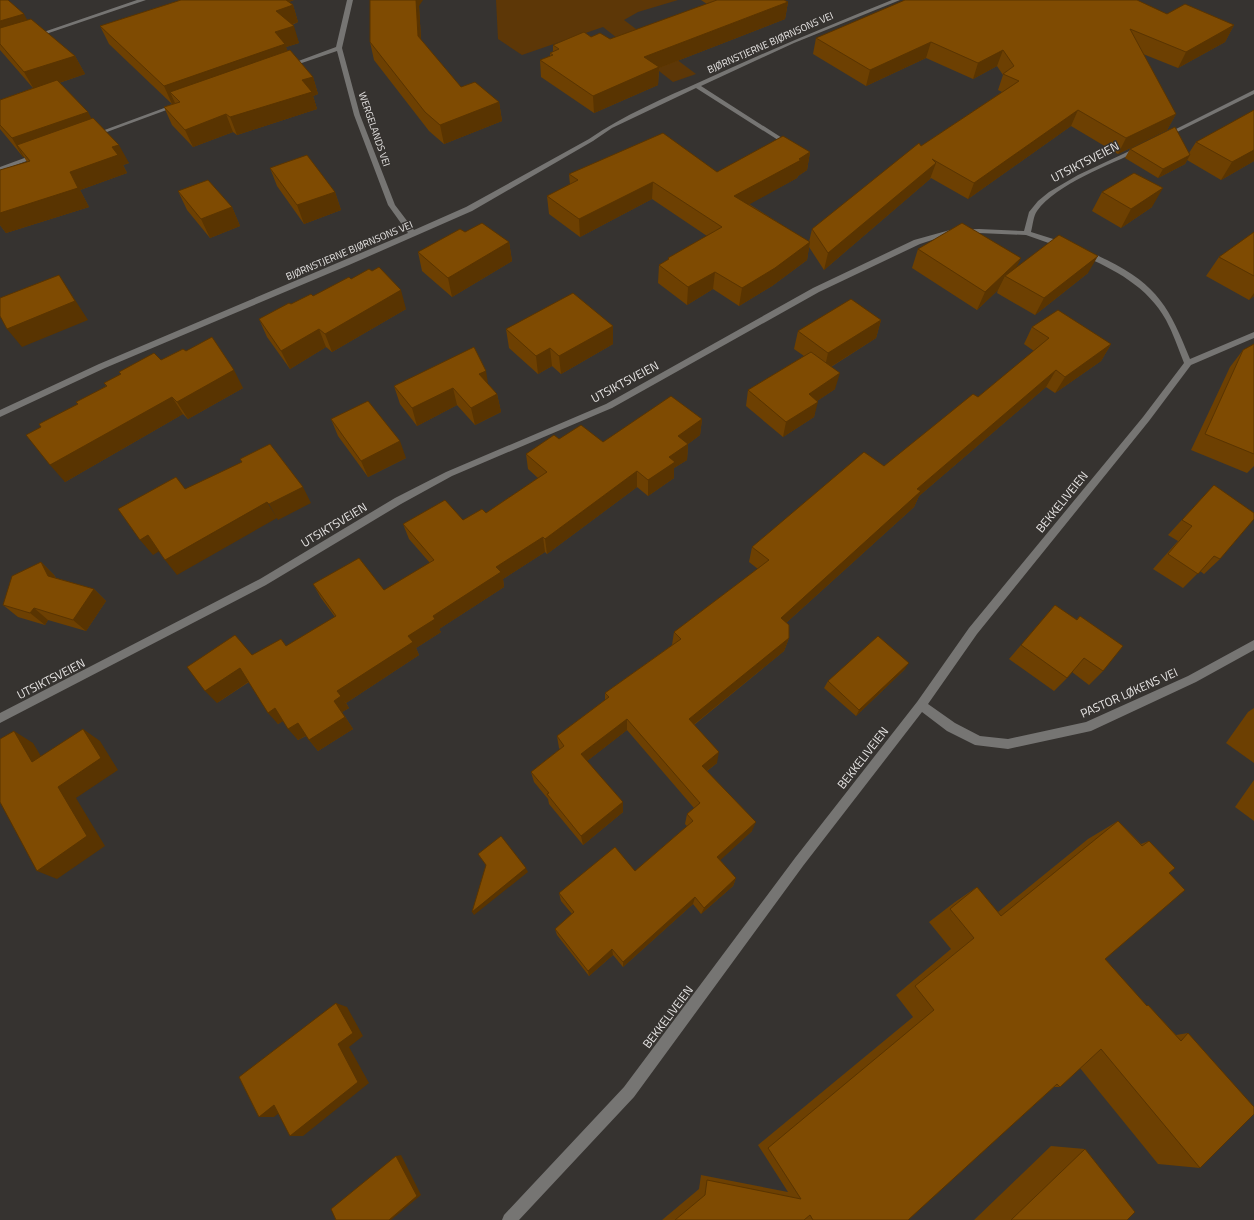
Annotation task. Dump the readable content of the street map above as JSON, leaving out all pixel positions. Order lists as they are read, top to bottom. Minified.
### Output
{"streets":{"street":["BJØRNSTJERNE BJØRNSONS VEI","WERGELANDS VEI","UTSIKTSVEIEN","BEKKELIVEIEN","PASTOR LØKENS VEI"]},"crossings":[["BJØRNSTJERNE BJØRNSONS VEI","WERGELANDS VEI"],["BEKKELIVEIEN","PASTOR LØKENS VEI"]]}
